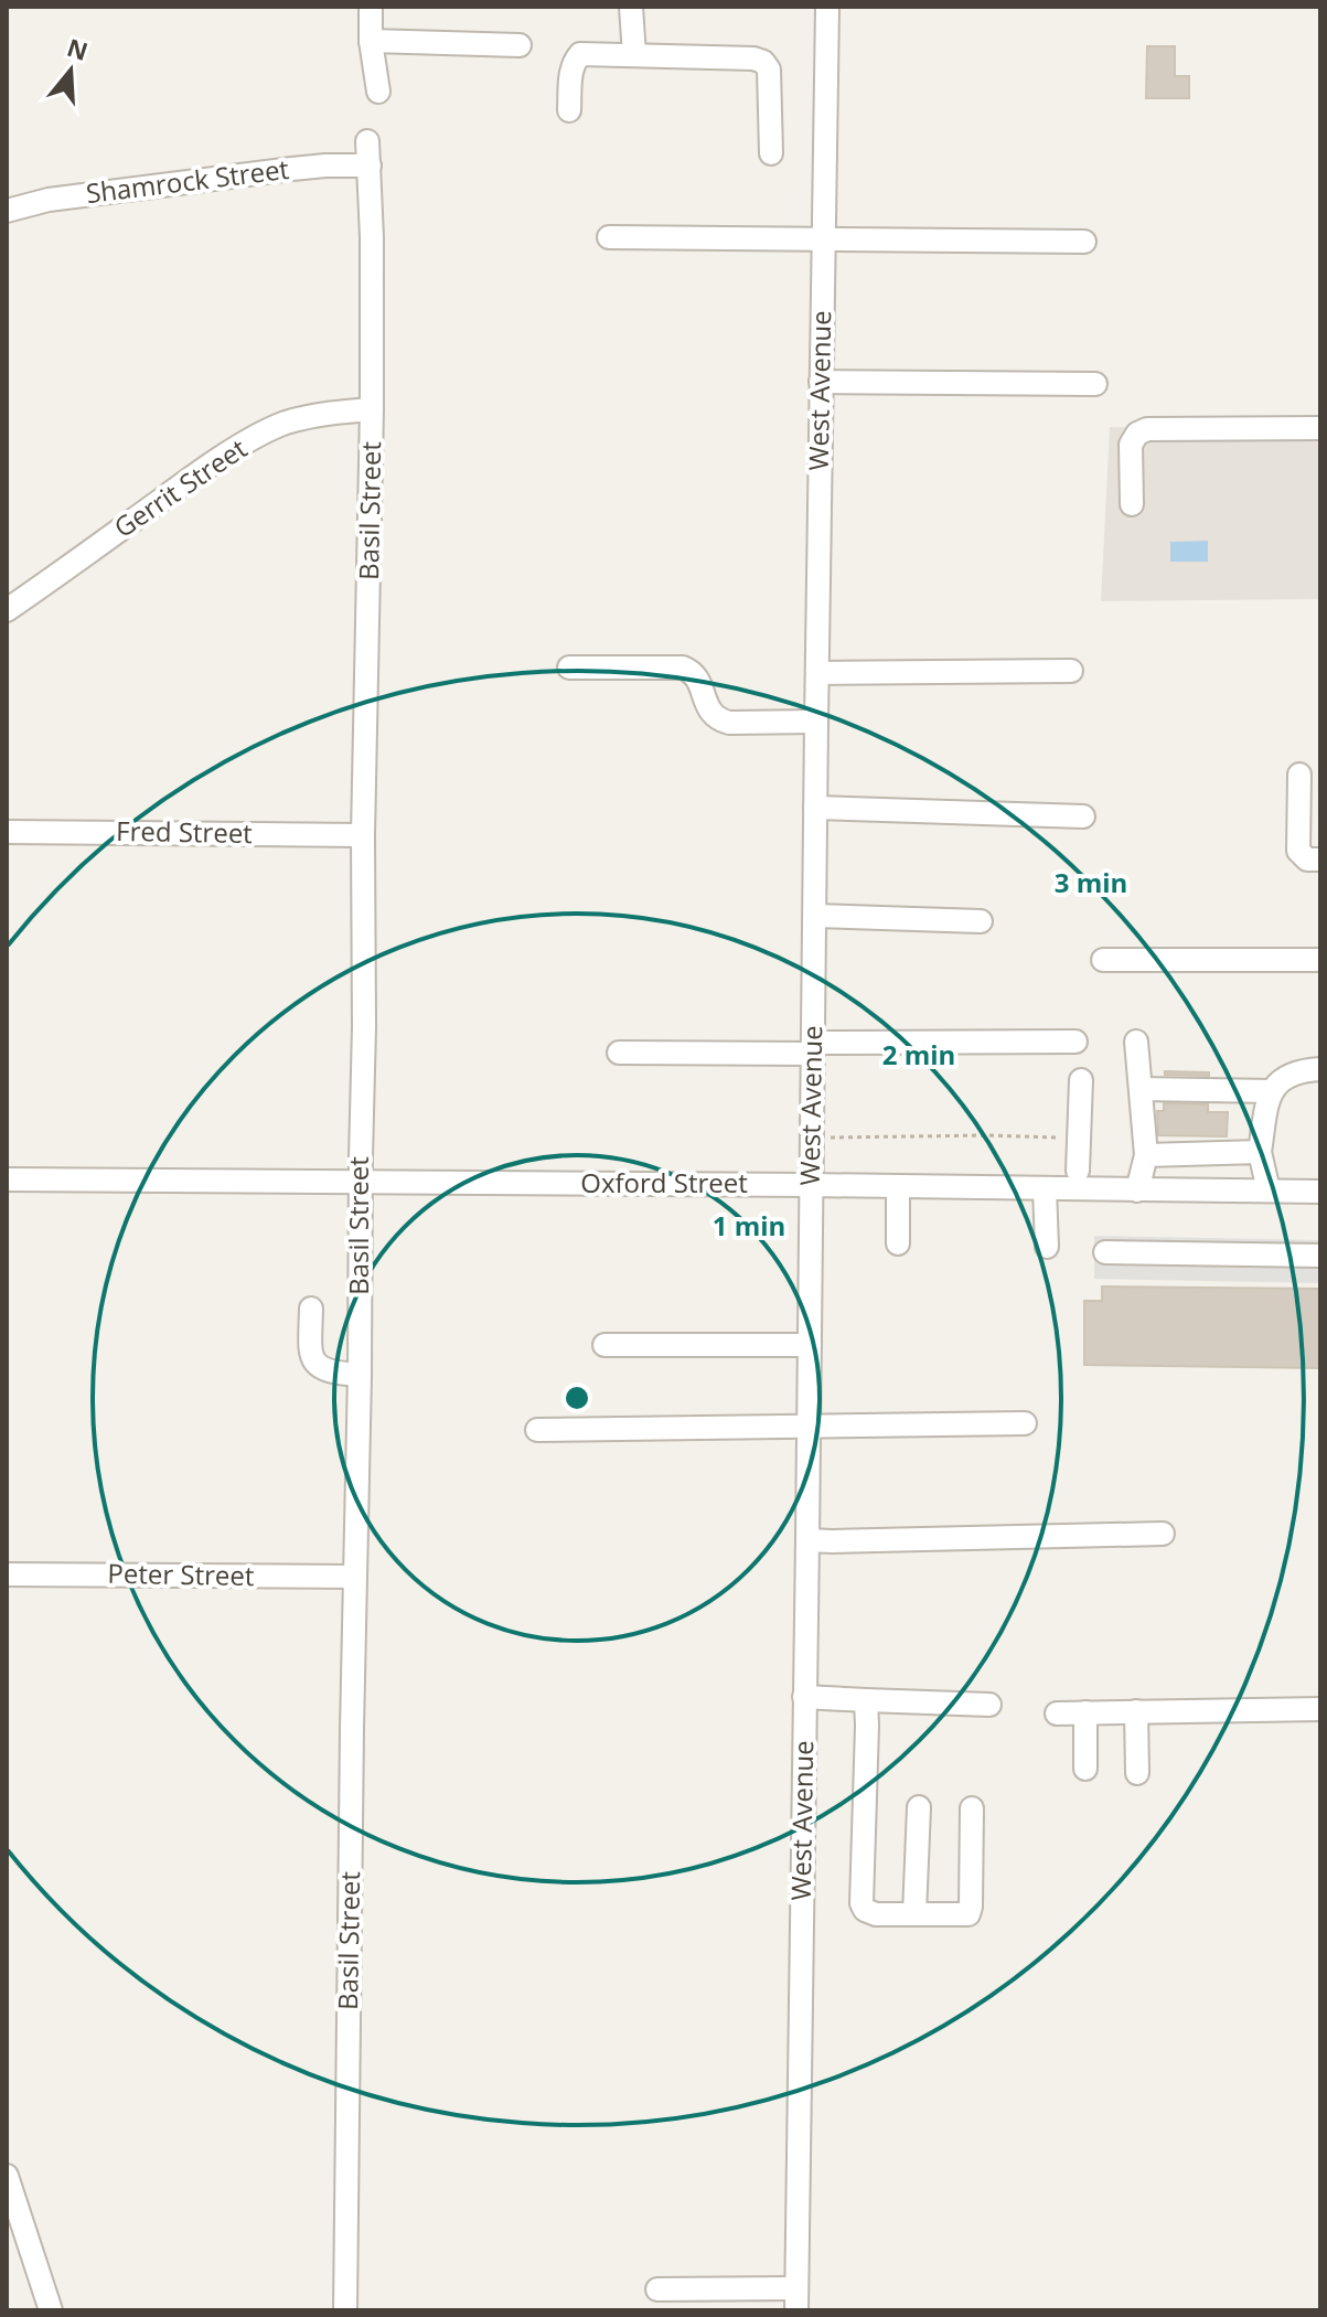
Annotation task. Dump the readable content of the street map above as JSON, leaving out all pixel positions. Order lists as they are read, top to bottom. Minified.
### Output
{"streets":{"street":["Shamrock Street","West Avenue","Gerrit Street","Basil Street","Fred Street","Oxford Street","Peter Street"]},"crossings":[["Shamrock Street","Basil Street"],["West Avenue","Oxford Street"],["Gerrit Street","Basil Street"],["Basil Street","Fred Street"],["Basil Street","Oxford Street"],["Basil Street","Peter Street"]],"north":"top","rings":["3 min","2 min","1 min"]}
